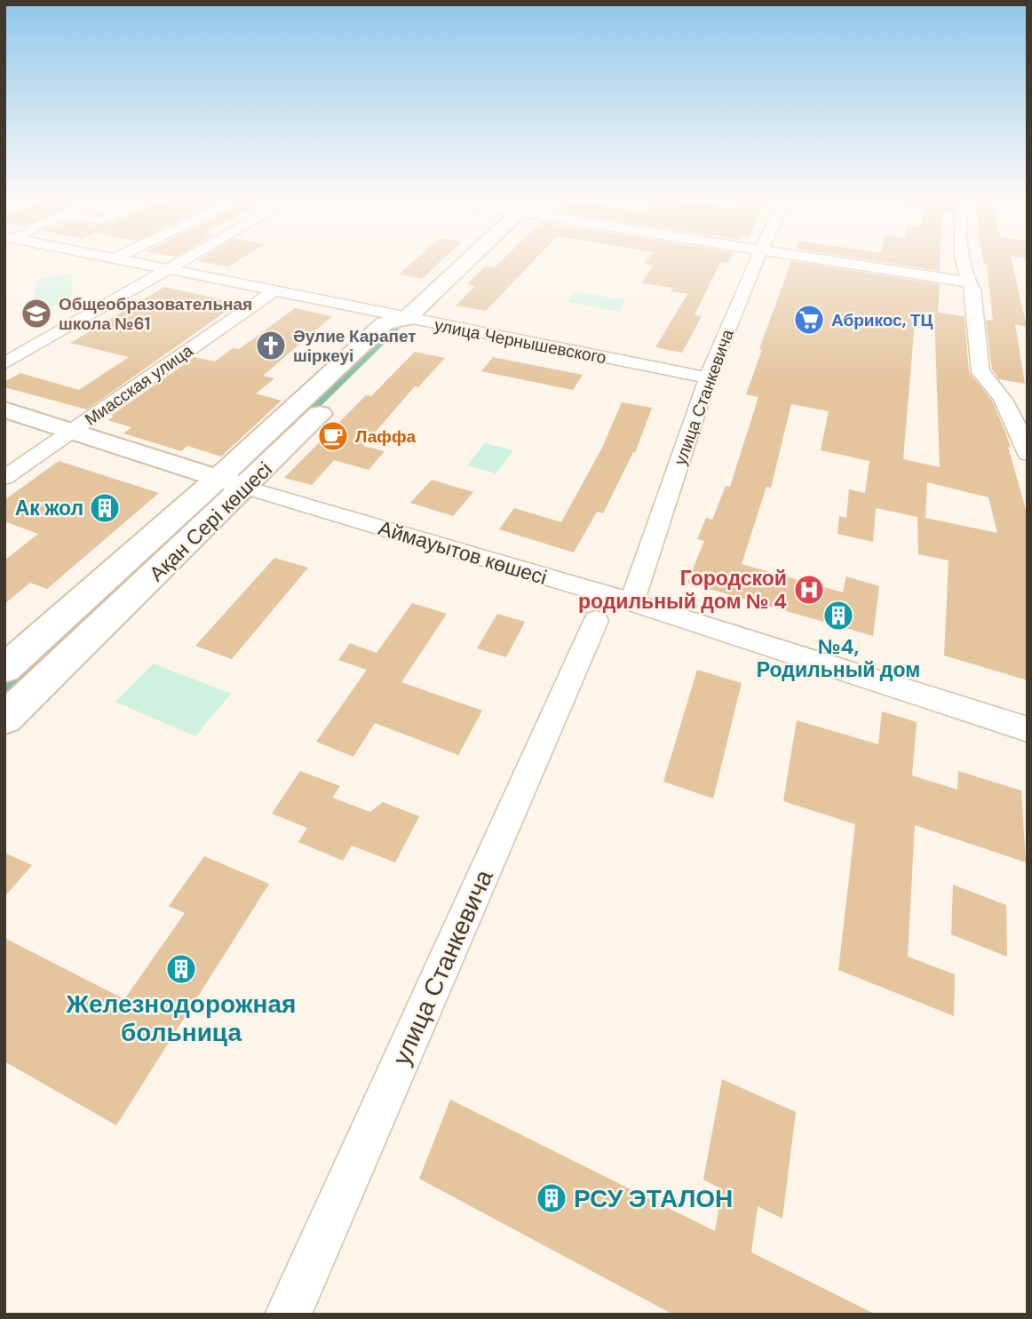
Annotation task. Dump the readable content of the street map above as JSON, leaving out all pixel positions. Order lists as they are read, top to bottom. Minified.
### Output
{"streets":{"street":["улица Чернышевского","Миасская улица","улица Станкевича","Ақан Сері көшесі","Аймауытов көшесі"]},"crossings":[["улица Чернышевского","Миасская улица"],["улица Чернышевского","улица Станкевича"],["улица Чернышевского","Ақан Сері көшесі"],["Миасская улица","Аймауытов көшесі"],["улица Станкевича","Аймауытов көшесі"],["Ақан Сері көшесі","Аймауытов көшесі"]],"places":{"school or university":["Общеобразовательная школа №61"],"supermarket":["Абрикос, ТЦ"],"church":["Әулие Карапет шіркеуі"],"cafe":["Лаффа"],"building":["Ак жол","№4, Родильный дом","Железнодорожная больница","РСУ ЭТАЛОН"],"hospital":["Городской родильный дом № 4"]}}
